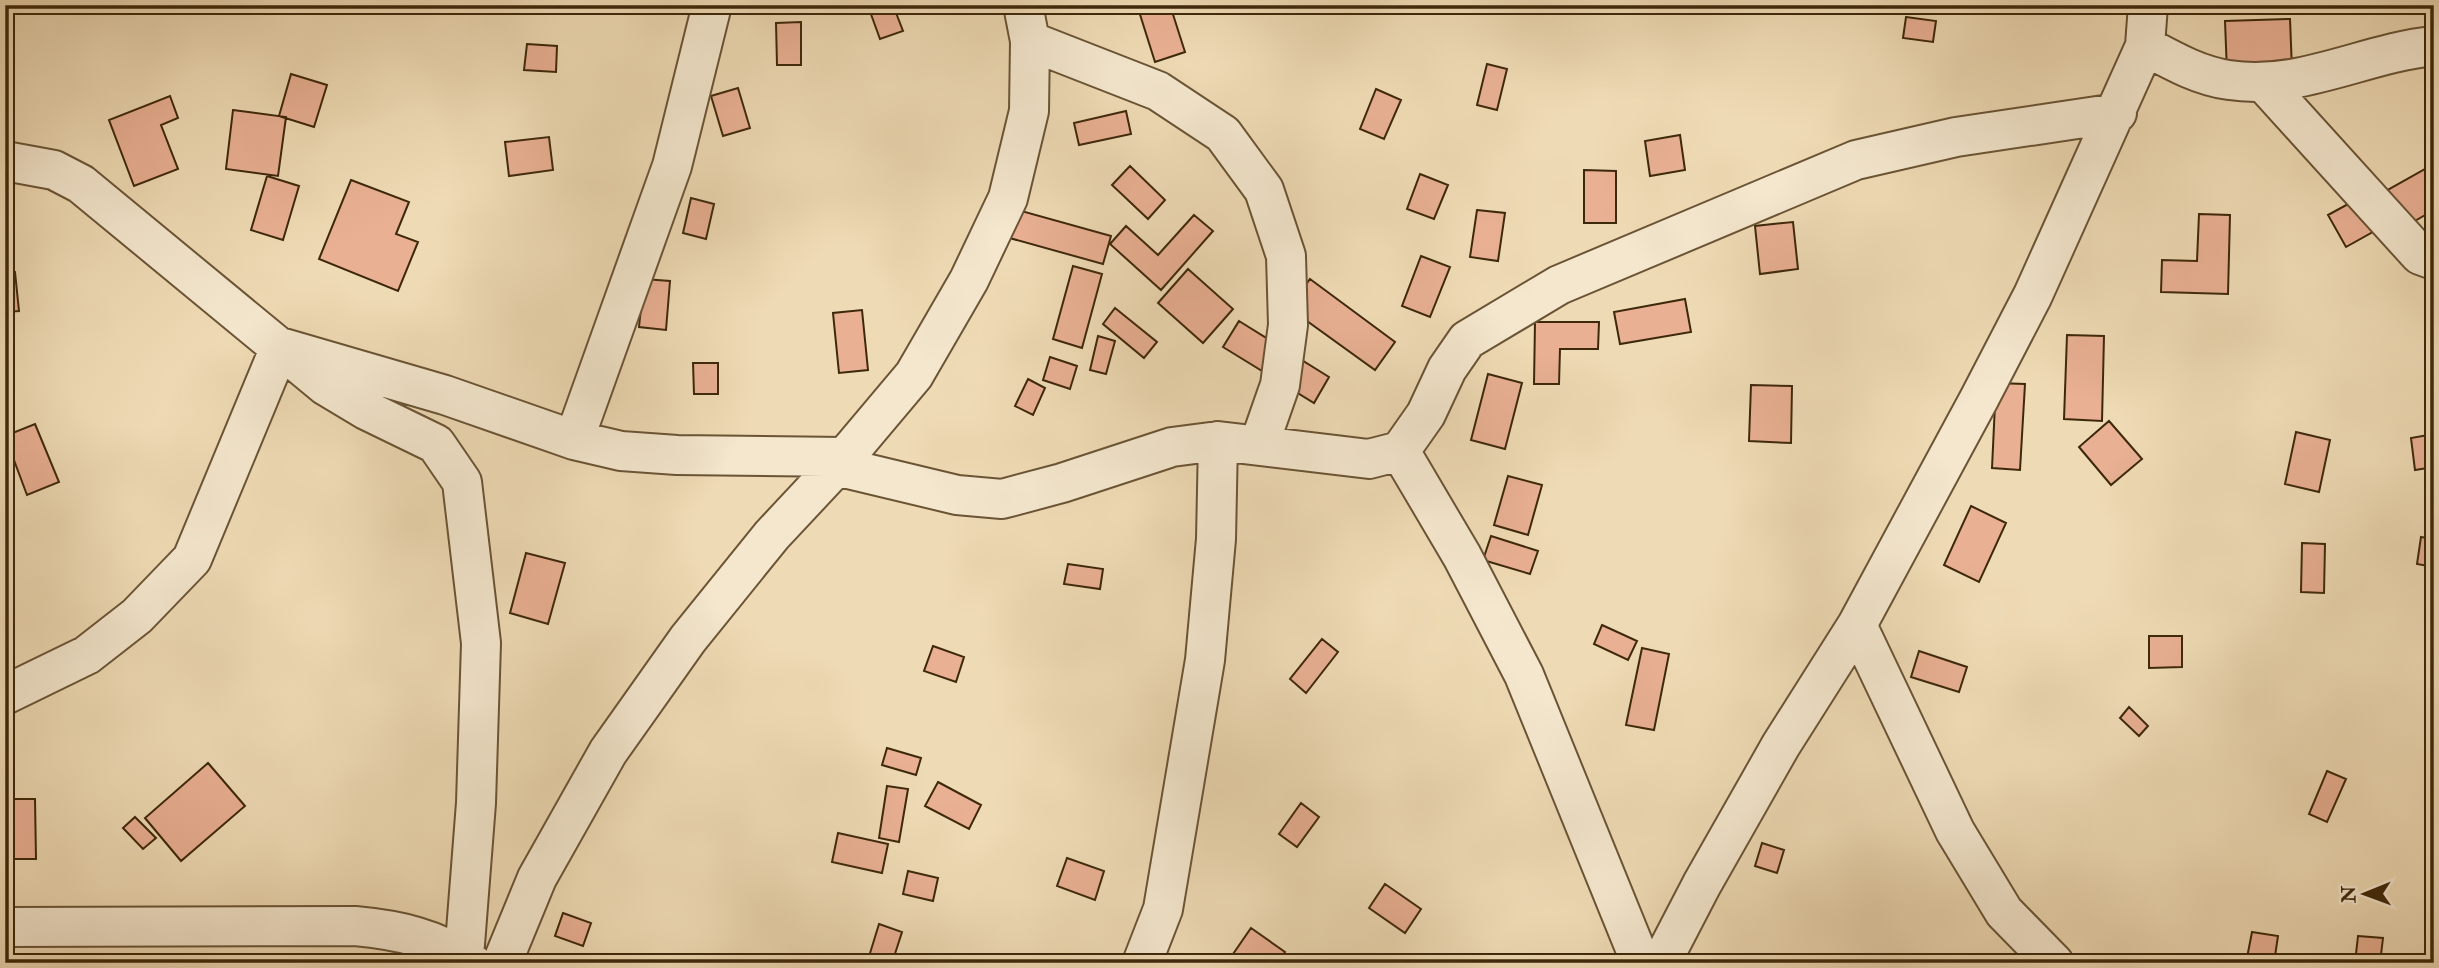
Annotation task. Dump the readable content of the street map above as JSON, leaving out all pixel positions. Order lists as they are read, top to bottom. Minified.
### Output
{"north":"left"}
